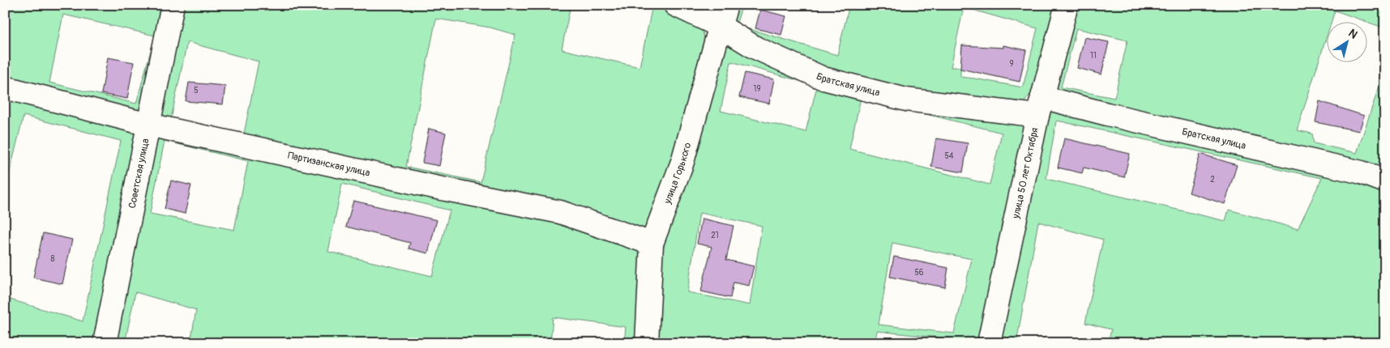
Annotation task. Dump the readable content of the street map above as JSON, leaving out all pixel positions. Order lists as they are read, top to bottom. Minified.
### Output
{"streets":{"street":["Братская улица","Партизанская улица","улица Горького","улица 50 лет Октября","Советская улица"]},"crossings":[["Братская улица","улица Горького"],["Братская улица","улица 50 лет Октября"],["Партизанская улица","улица Горького"],["Партизанская улица","Советская улица"]],"house_numbers":["11","9","19","5","54","2","21","8","56"],"north":"top right"}
